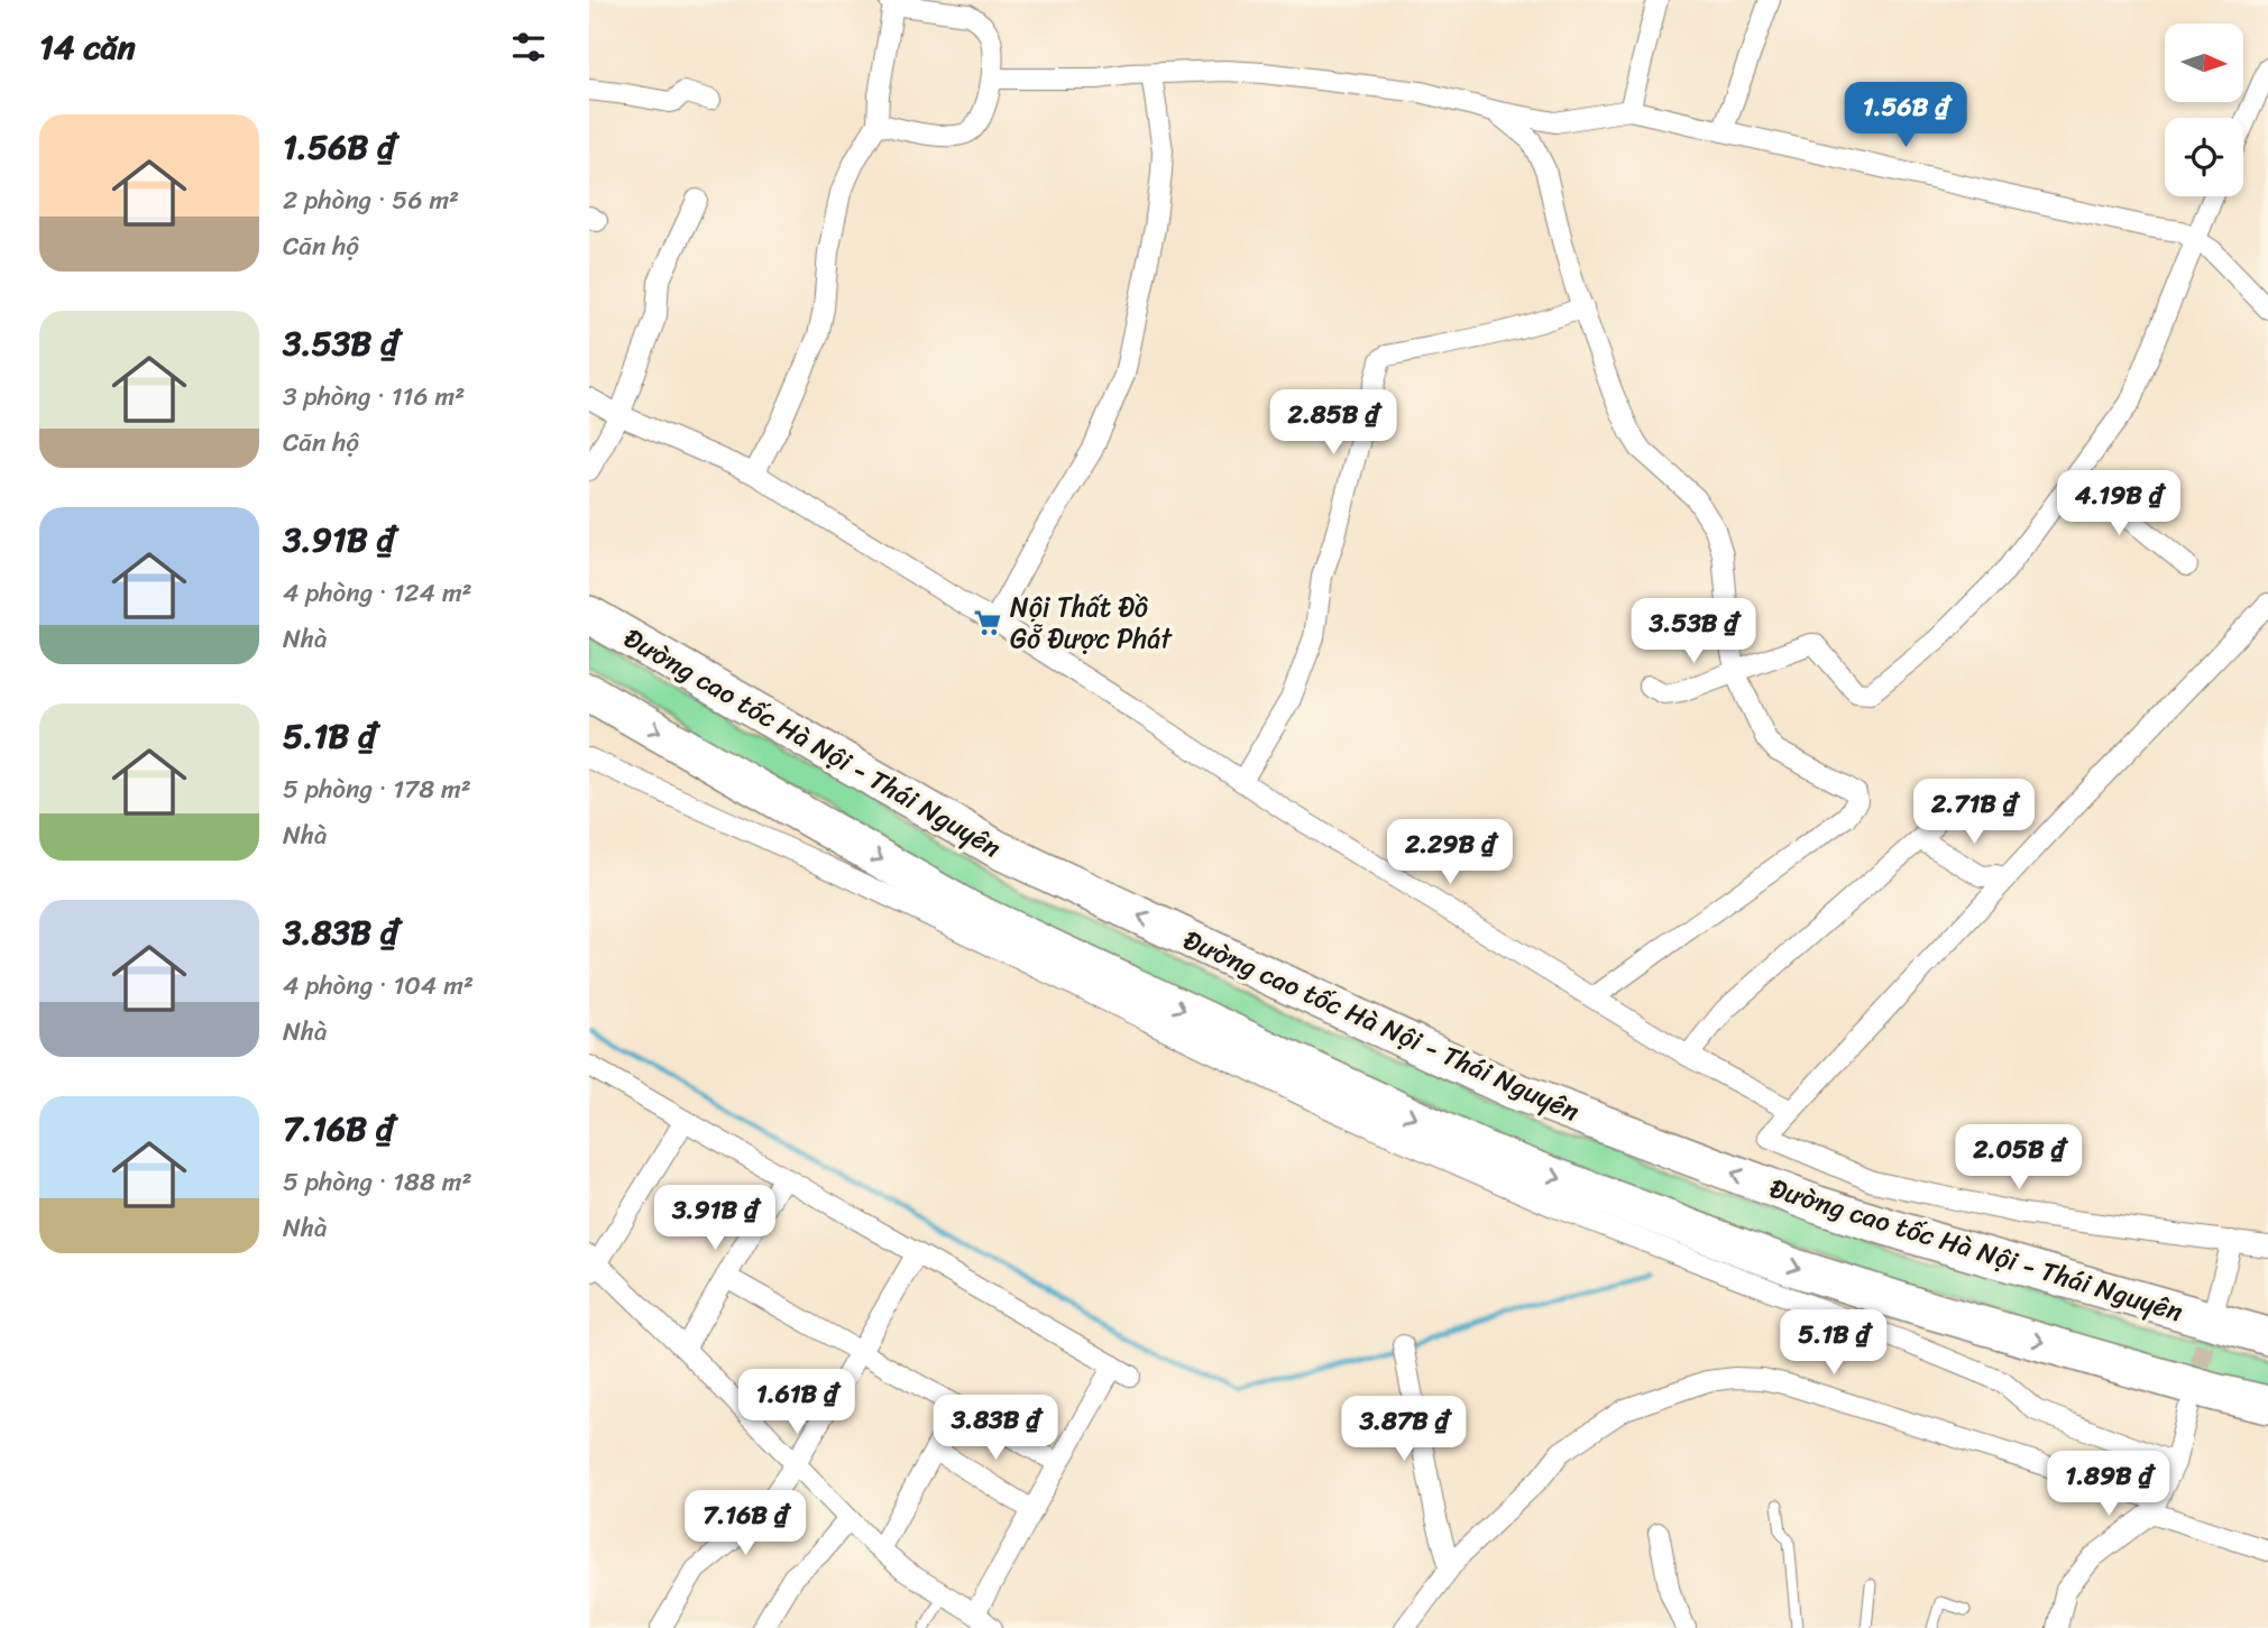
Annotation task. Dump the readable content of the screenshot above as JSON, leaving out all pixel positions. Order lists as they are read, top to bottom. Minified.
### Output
{"streets":{"highway":["Đường cao tốc Hà Nội - Thái Nguyên"]},"places":{"supermarket":["Nội Thất Đồ Gỗ Được Phát"]},"north":"right","page":{"heading":"14 căn","price":["1.56B ₫","2.85B ₫","4.19B ₫","3.53B ₫","2.71B ₫","2.29B ₫","2.05B ₫","3.91B ₫","5.1B ₫","1.61B ₫","3.83B ₫","3.87B ₫","1.89B ₫","7.16B ₫"],"list":[{"name":"1.56B ₫","note":"2 phòng · 56 m² · Căn hộ"},{"name":"3.53B ₫","note":"3 phòng · 116 m² · Căn hộ"},{"name":"3.91B ₫","note":"4 phòng · 124 m² · Nhà"},{"name":"5.1B ₫","note":"5 phòng · 178 m² · Nhà"},{"name":"3.83B ₫","note":"4 phòng · 104 m² · Nhà"},{"name":"7.16B ₫","note":"5 phòng · 188 m² · Nhà"}]}}
